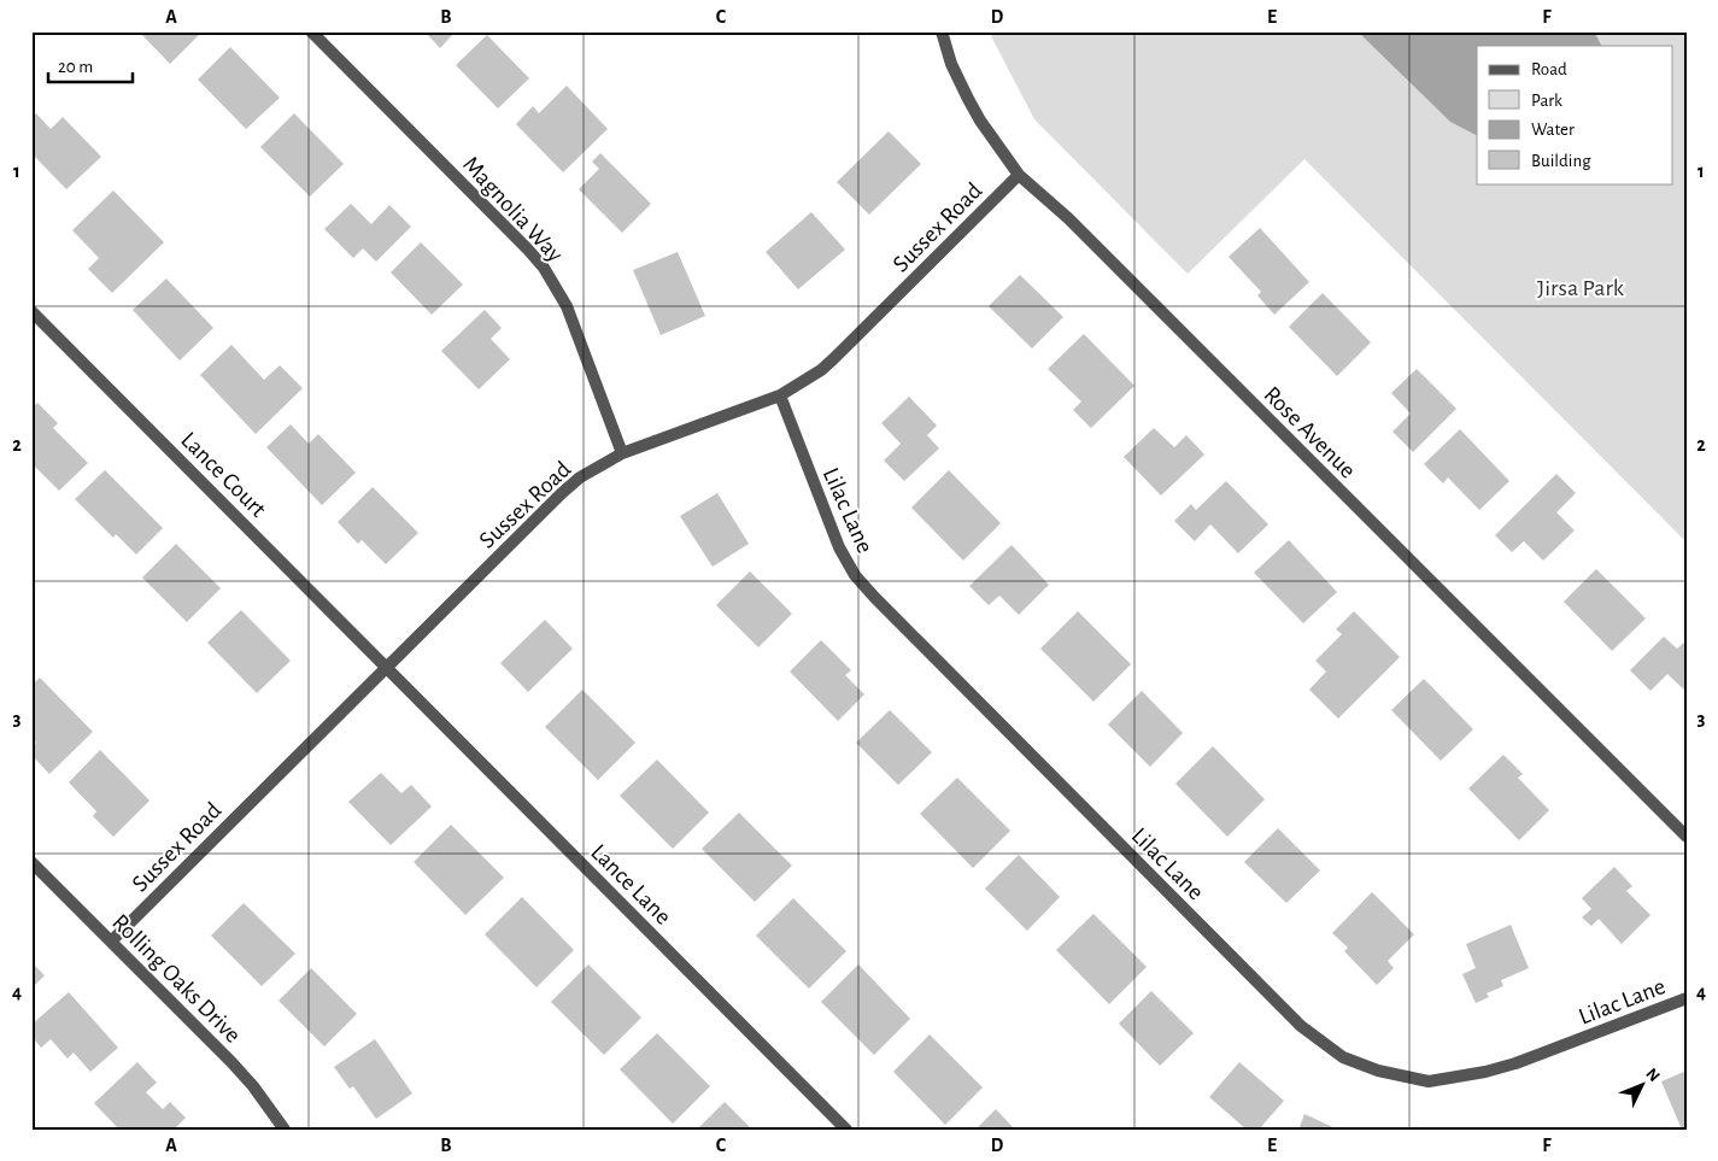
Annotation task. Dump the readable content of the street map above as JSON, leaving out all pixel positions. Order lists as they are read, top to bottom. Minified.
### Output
{"streets":{"street":["Magnolia Way","Sussex Road","Rose Avenue","Lance Court","Lilac Lane","Lance Lane","Rolling Oaks Drive"]},"crossings":[["Magnolia Way","Sussex Road"],["Sussex Road","Rose Avenue"],["Sussex Road","Lance Court"],["Sussex Road","Lilac Lane"],["Sussex Road","Lance Lane"],["Sussex Road","Rolling Oaks Drive"],["Lance Court","Lance Lane"]],"parks":["Jirsa Park"],"legend":["Road","Park","Water","Building"],"scale_bar":"20 m","north":"top right","grid":{"columns":["A","B","C","D","E","F"],"rows":["1","2","3","4"]}}
